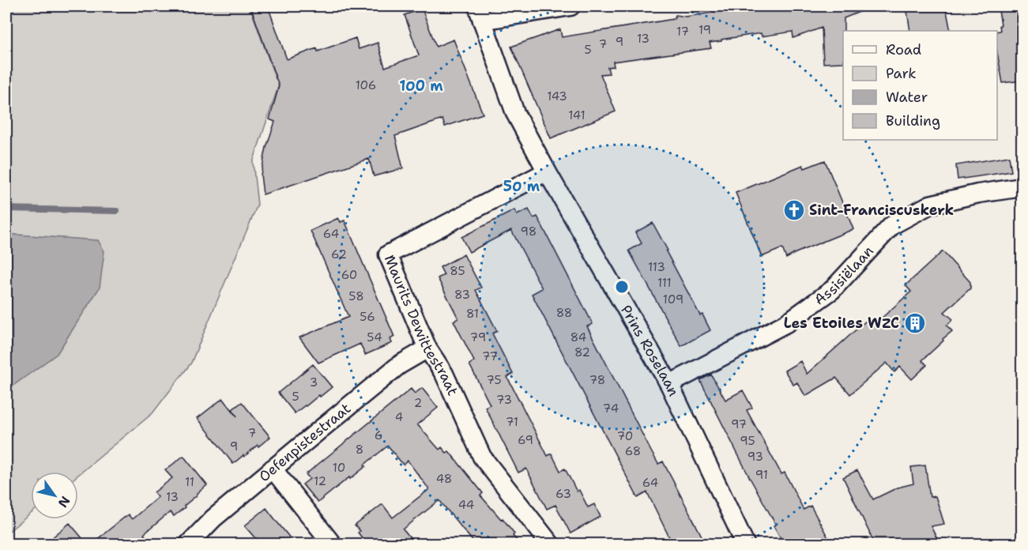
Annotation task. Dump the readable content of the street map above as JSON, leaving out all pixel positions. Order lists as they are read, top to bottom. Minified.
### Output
{"streets":{"street":["Assisiëlaan","Maurits Dewittestraat","Prins Roselaan","Oefenpistestraat"]},"crossings":[["Assisiëlaan","Prins Roselaan"],["Maurits Dewittestraat","Prins Roselaan"],["Maurits Dewittestraat","Oefenpistestraat"]],"places":{"church":["Sint-Franciscuskerk"],"building":["Les Etoiles WZC"]},"house_numbers":["19","17","13","9","7","5","106","143","141","98","64","62","113","85","60","111","83","58","109","88","81","56","54","79","84","82","77","75","78","3","5","73","2","74","4","71","97","7","6","70","69","95","9","8","68","93","10","91","48","12","11","64","63","13","44"],"legend":["Road","Park","Water","Building"],"north":"bottom right","rings":["100 m","50 m"]}
